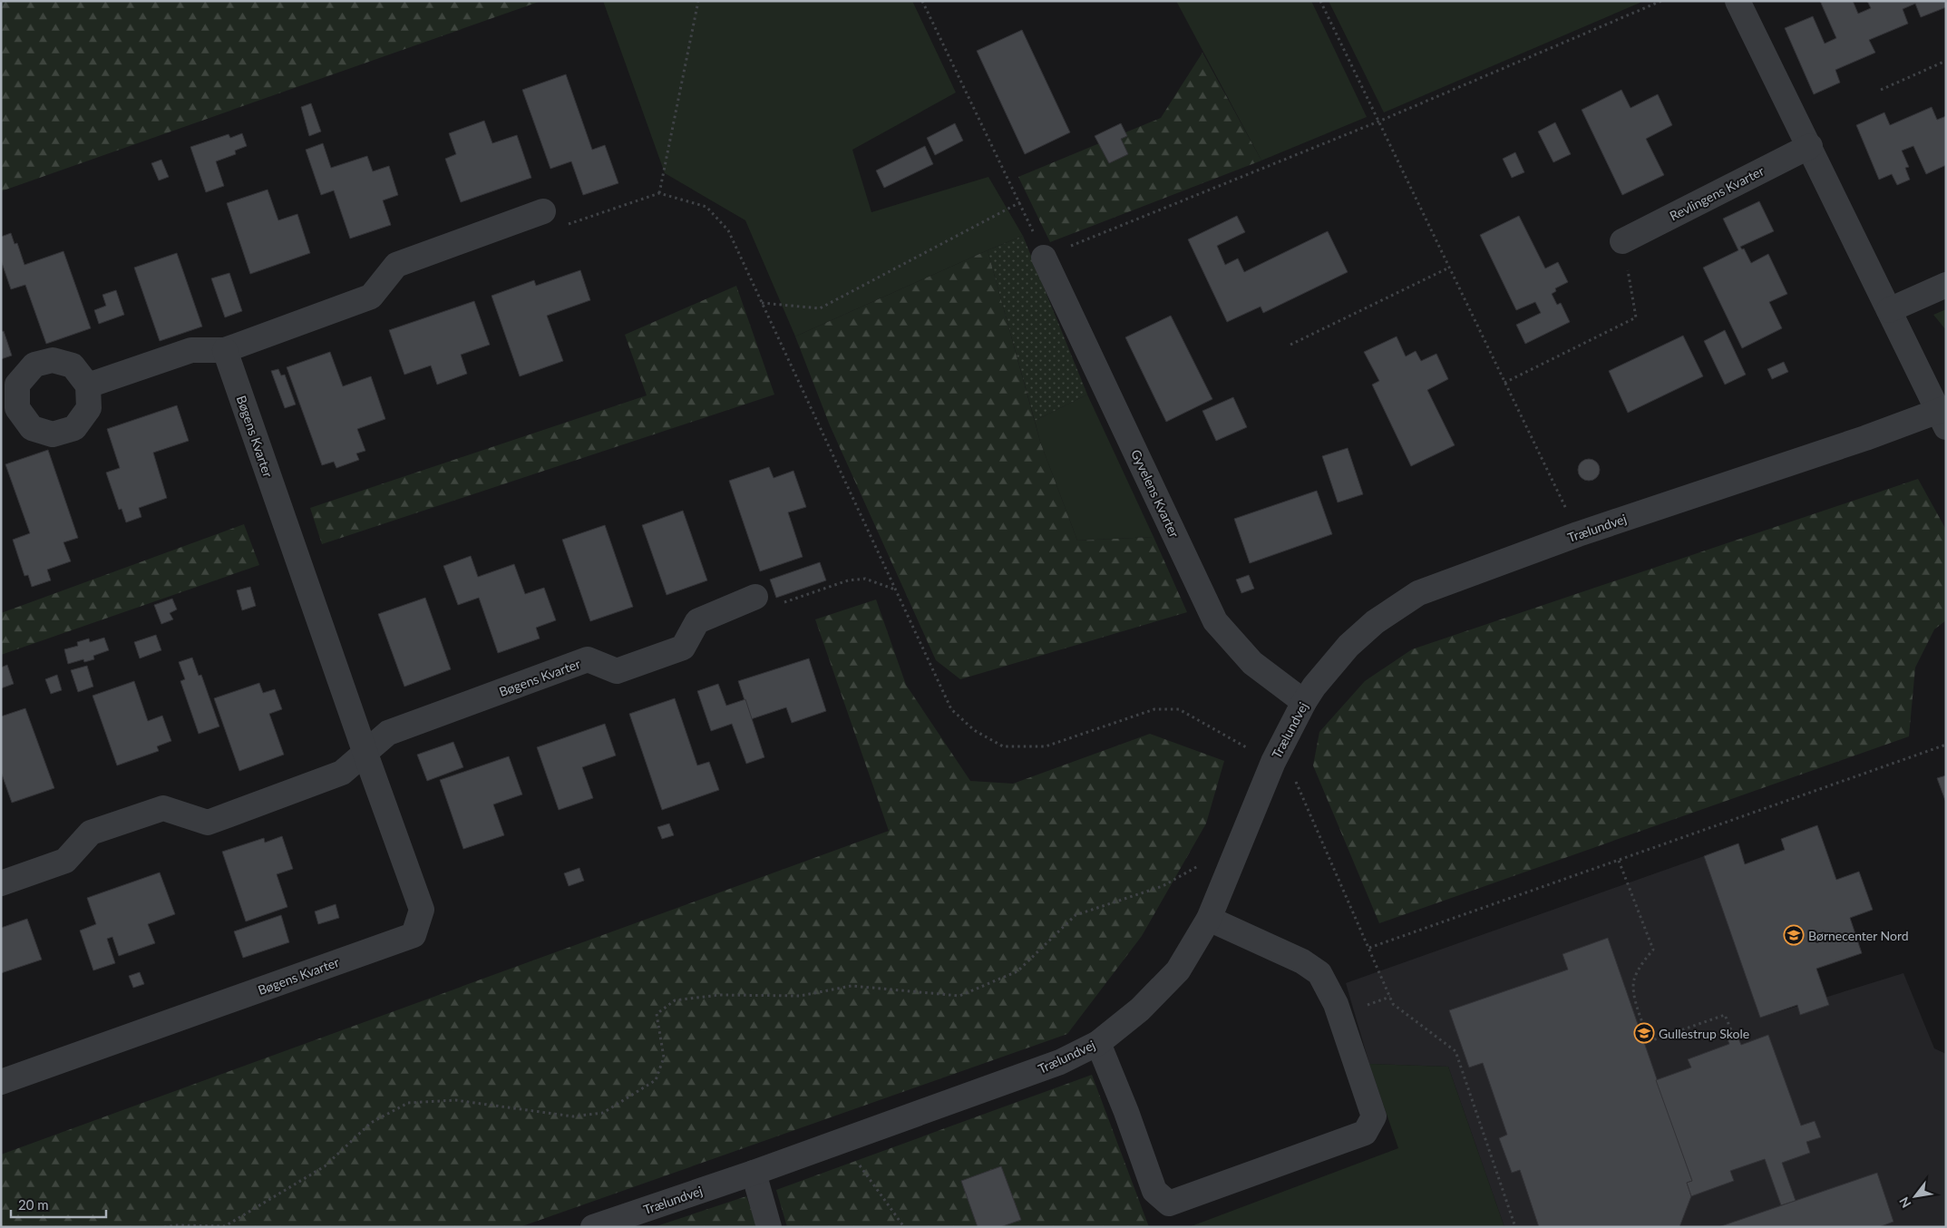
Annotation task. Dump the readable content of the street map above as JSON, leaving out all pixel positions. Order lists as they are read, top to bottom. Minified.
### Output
{"streets":{"street":["Revlingens Kvarter","Bøgens Kvarter","Gyvelens Kvarter","Trælundvej"]},"crossings":[["Gyvelens Kvarter","Trælundvej"]],"places":{"school or university":["Børnecenter Nord","Gullestrup Skole"]},"scale_bar":"20 m","north":"bottom left"}
